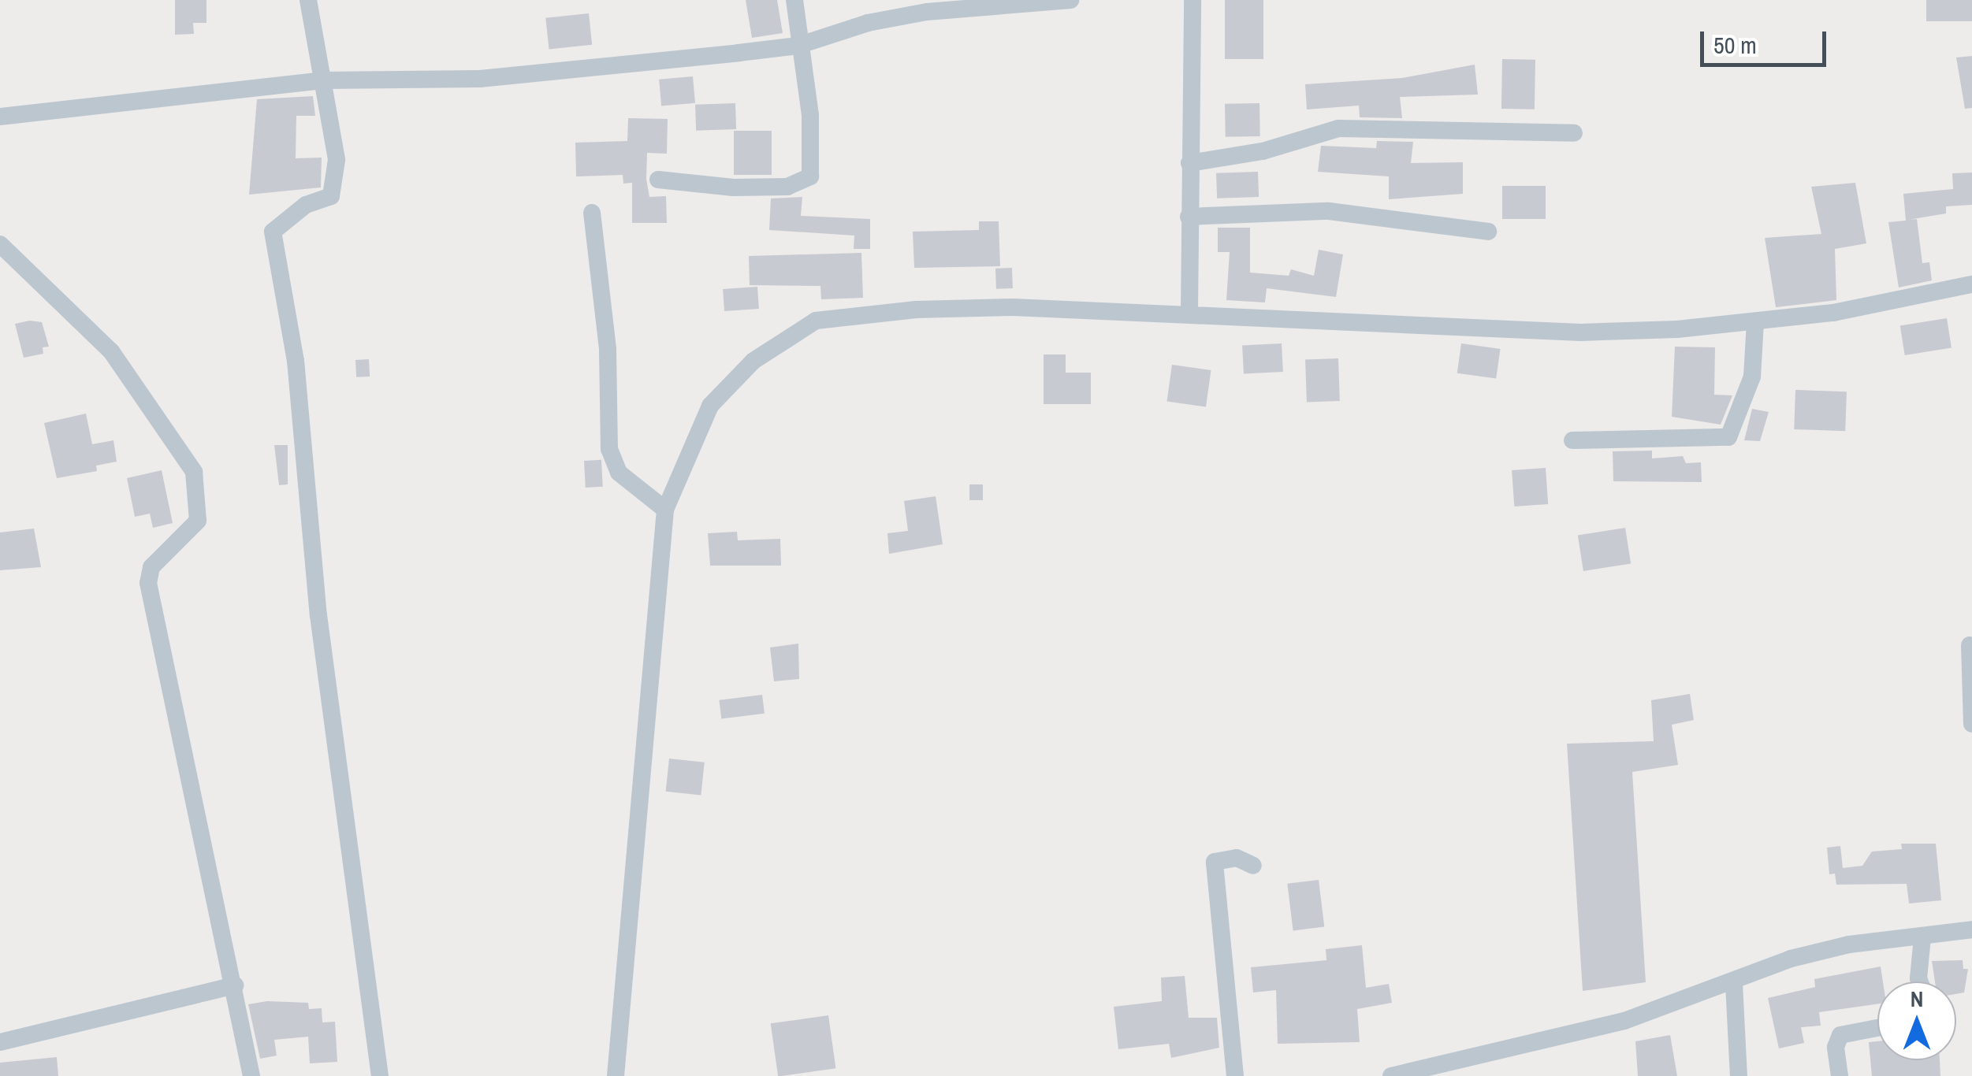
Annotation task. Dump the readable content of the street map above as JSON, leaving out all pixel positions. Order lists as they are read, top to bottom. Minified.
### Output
{"scale_bar":"50 m","north":"top"}
